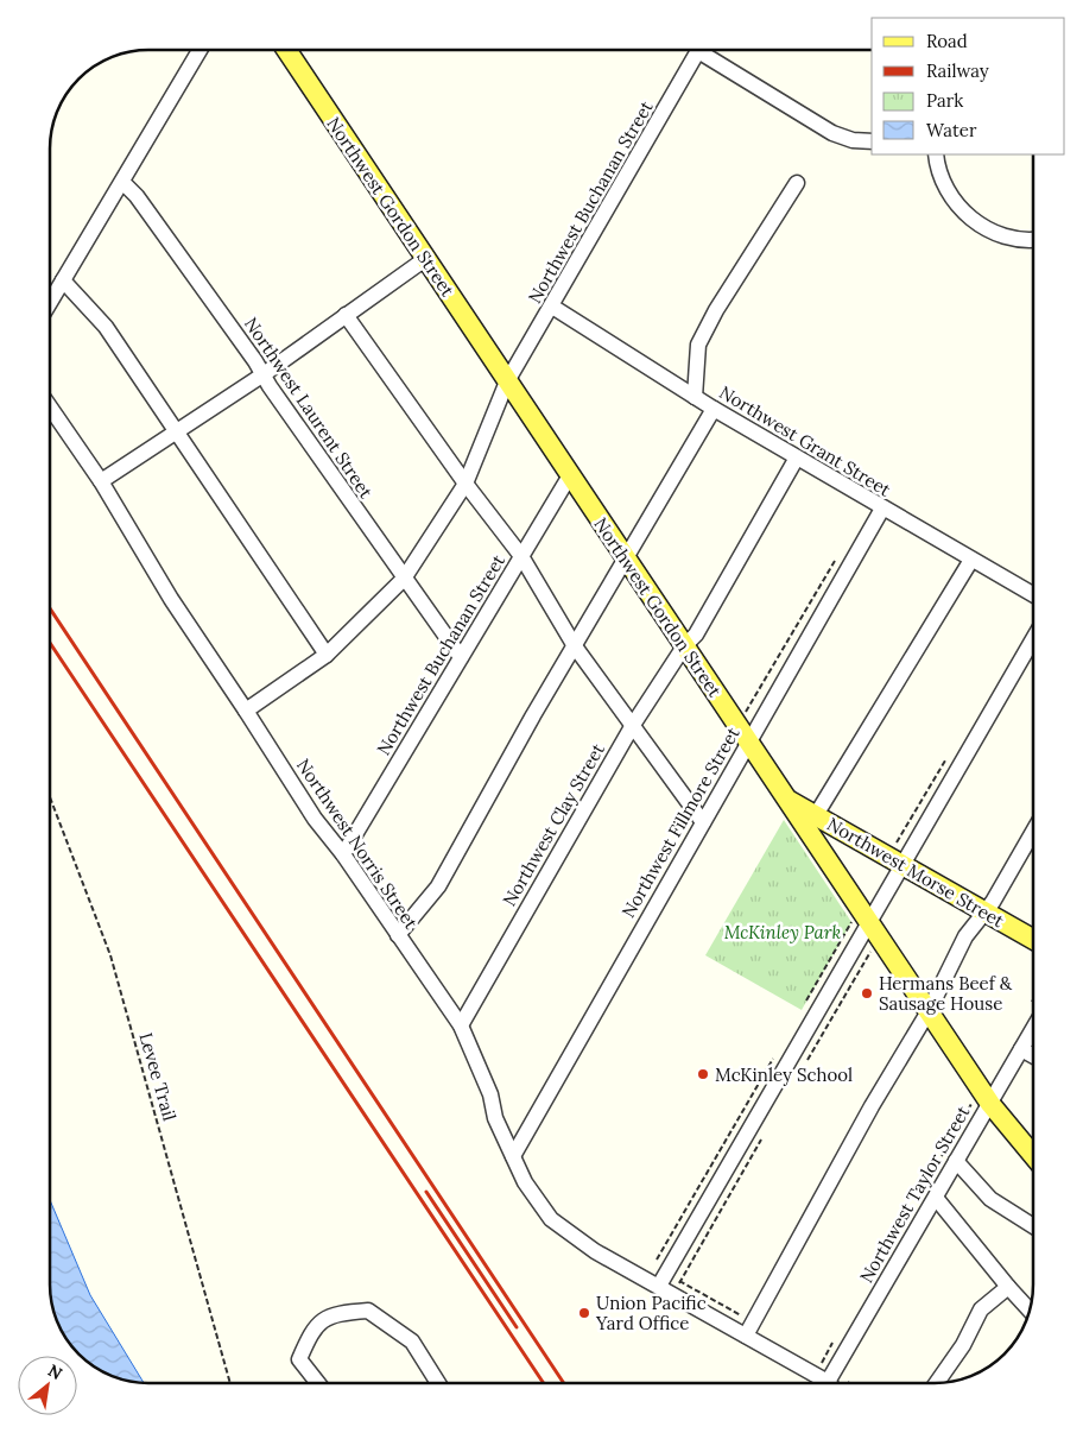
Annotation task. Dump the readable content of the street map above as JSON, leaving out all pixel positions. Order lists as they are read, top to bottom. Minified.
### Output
{"streets":{"main road":["Northwest Gordon Street","Northwest Morse Street"],"street":["Northwest Buchanan Street","Northwest Laurent Street","Northwest Grant Street","Northwest Fillmore Street","Northwest Clay Street","Northwest Norris Street","Northwest Taylor Street"],"path":["Levee Trail"]},"crossings":[["Northwest Buchanan Street","Northwest Gordon Street"],["Northwest Buchanan Street","Northwest Laurent Street"],["Northwest Buchanan Street","Northwest Grant Street"],["Northwest Buchanan Street","Northwest Norris Street"],["Northwest Gordon Street","Northwest Fillmore Street"],["Northwest Gordon Street","Northwest Clay Street"],["Northwest Gordon Street","Northwest Morse Street"],["Northwest Gordon Street","Northwest Taylor Street"],["Northwest Grant Street","Northwest Fillmore Street"],["Northwest Grant Street","Northwest Clay Street"],["Northwest Fillmore Street","Northwest Norris Street"],["Northwest Clay Street","Northwest Norris Street"]],"parks":["McKinley Park"],"places":["Hermans Beef & Sausage House","McKinley School","Union Pacific Yard Office"],"legend":["Road","Railway","Park","Water"],"north":"top right"}
